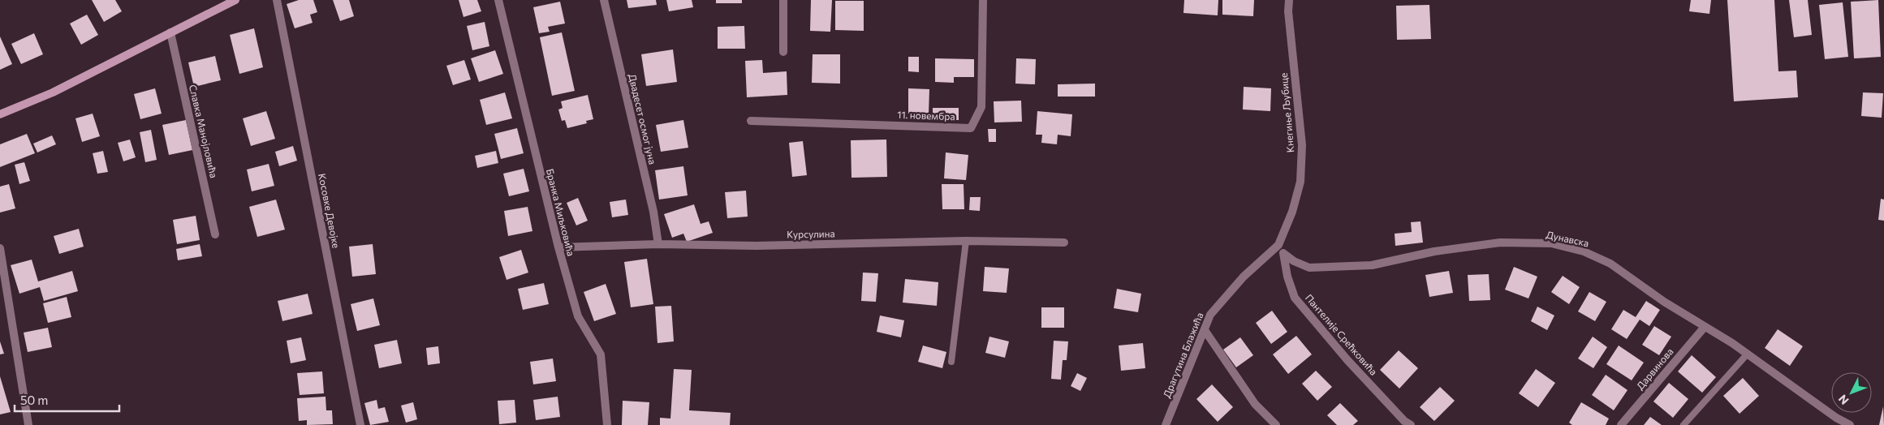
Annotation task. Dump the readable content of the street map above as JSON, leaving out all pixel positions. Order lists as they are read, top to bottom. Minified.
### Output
{"streets":{"street":["Кнегиње Љубице","11. новембра","Двадесет осмог јуна","Славка Манојловића","Косовке Девојке","Бранка Миљковића","Курсулина","Дунавска","Пантелије Срећковића","Драгутина Блажића","Дарвинова"]},"crossings":[["Кнегиње Љубице","Пантелије Срећковића"],["Кнегиње Љубице","Драгутина Блажића"],["Двадесет осмог јуна","Курсулина"],["Бранка Миљковића","Курсулина"],["Дунавска","Пантелије Срећковића"],["Дунавска","Дарвинова"],["Пантелије Срећковића","Драгутина Блажића"]],"scale_bar":"50 m","north":"bottom left"}
